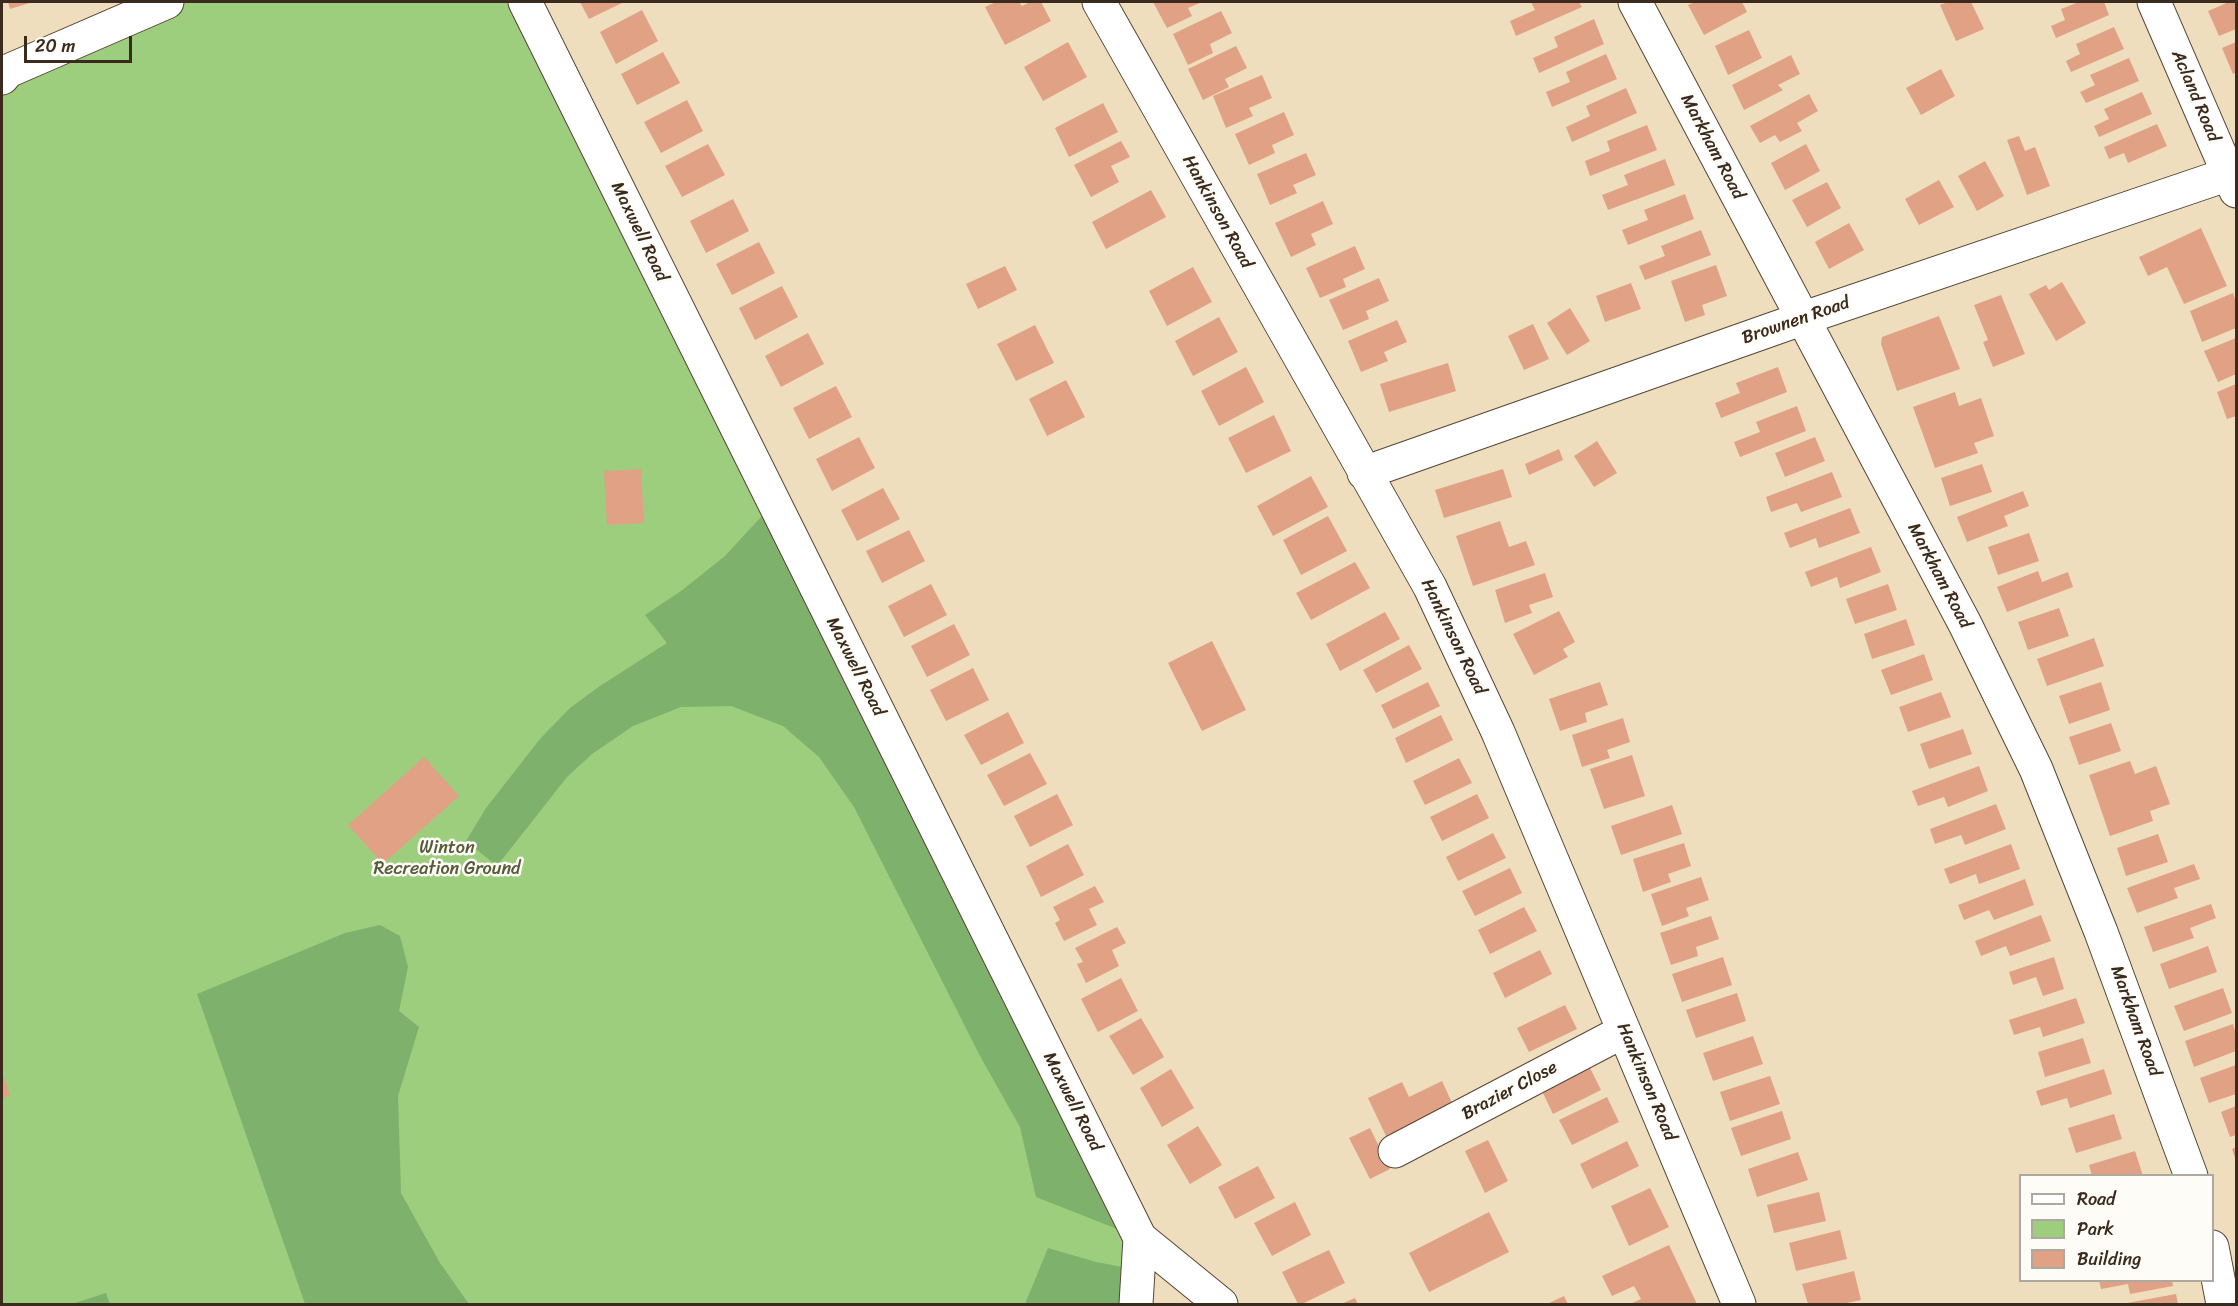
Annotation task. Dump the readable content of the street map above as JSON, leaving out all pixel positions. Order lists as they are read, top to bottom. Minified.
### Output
{"streets":{"street":["Acland Road","Markham Road","Hankinson Road","Maxwell Road","Brownen Road","Brazier Close"]},"crossings":[["Acland Road","Brownen Road"],["Markham Road","Brownen Road"],["Hankinson Road","Brownen Road"],["Hankinson Road","Brazier Close"]],"parks":["Winton Recreation Ground"],"legend":["Road","Park","Building"],"scale_bar":"20 m"}
